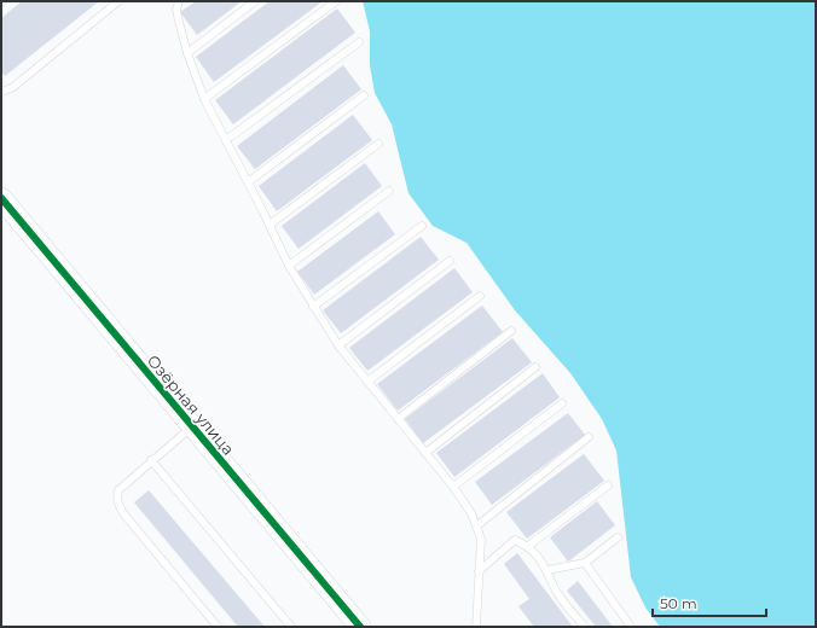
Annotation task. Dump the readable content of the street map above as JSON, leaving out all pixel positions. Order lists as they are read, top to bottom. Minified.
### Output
{"streets":{"street":["Озёрная улица"]},"scale_bar":"50 m"}
